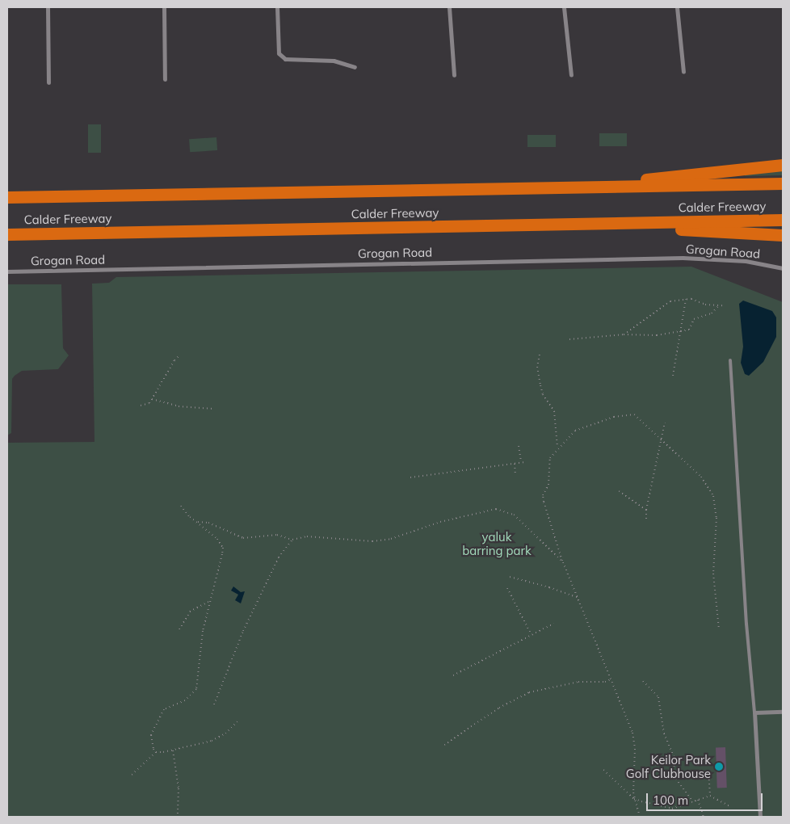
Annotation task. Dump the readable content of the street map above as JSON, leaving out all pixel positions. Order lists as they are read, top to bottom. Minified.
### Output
{"streets":{"highway":["Calder Freeway"],"street":["Grogan Road"]},"parks":["yaluk barring park"],"places":["Keilor Park Golf Clubhouse"],"scale_bar":"100 m"}
